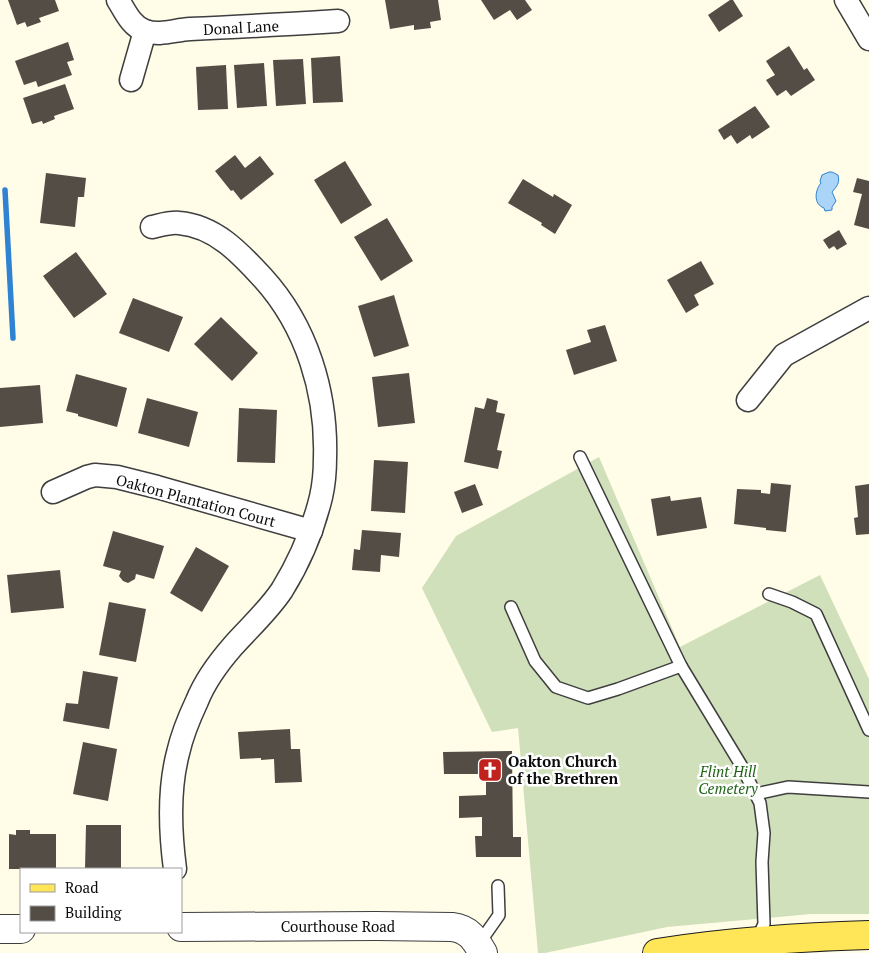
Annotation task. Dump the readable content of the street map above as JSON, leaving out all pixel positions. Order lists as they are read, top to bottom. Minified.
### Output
{"streets":{"street":["Donal Lane","Oakton Plantation Court","Courthouse Road"]},"parks":["Flint Hill Cemetery"],"places":{"church":["Oakton Church of the Brethren"]},"legend":["Road","Building"]}
